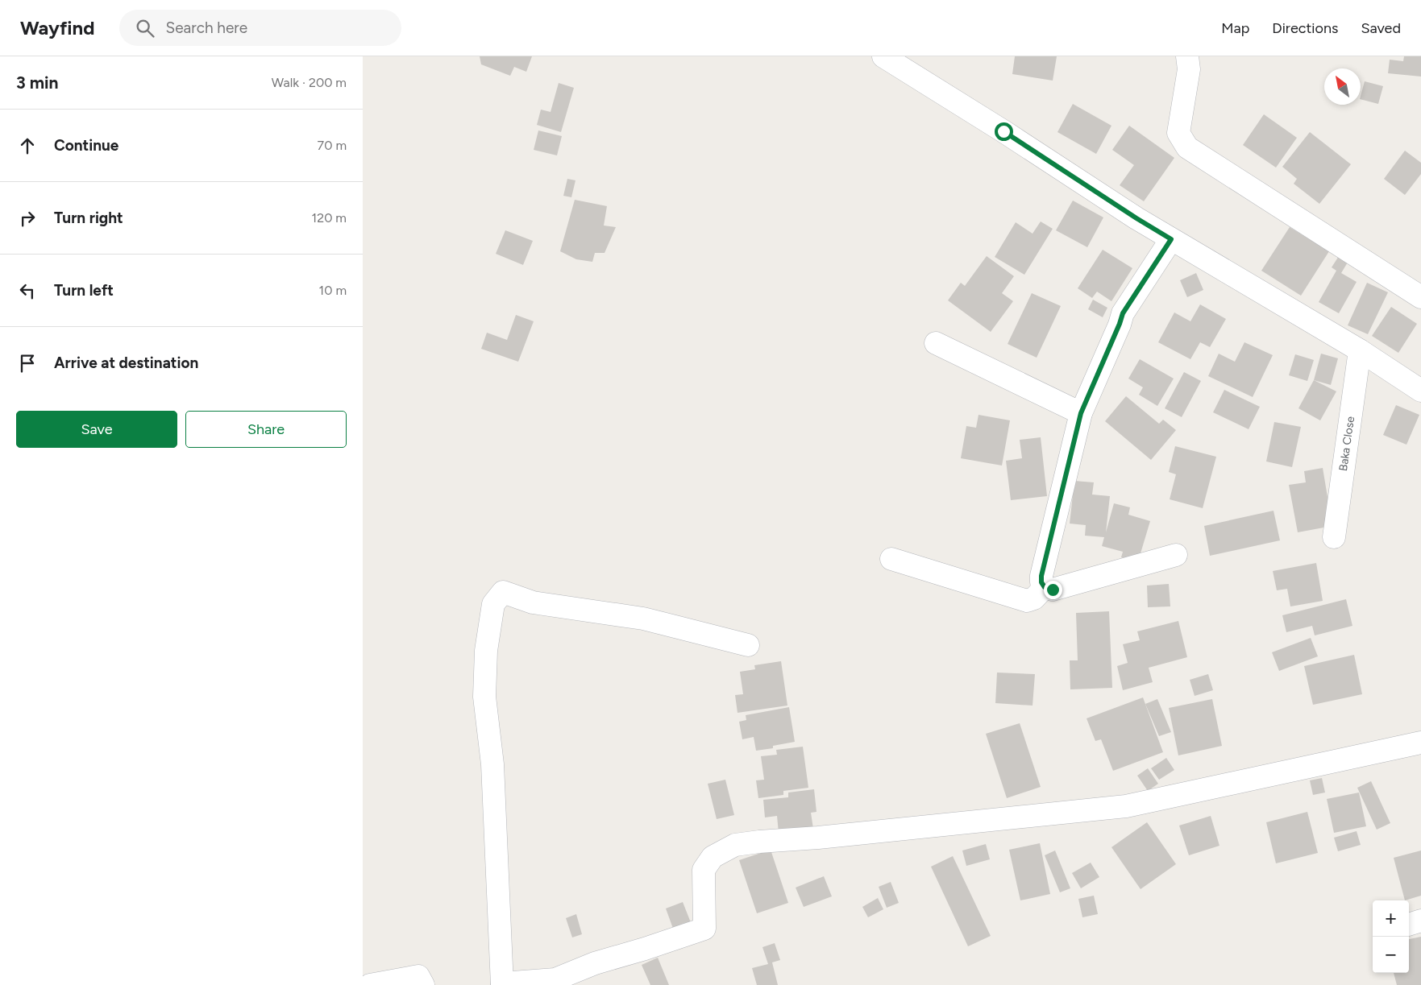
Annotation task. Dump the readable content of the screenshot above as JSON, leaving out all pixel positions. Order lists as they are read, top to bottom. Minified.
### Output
{"streets":{"street":["Baka Close"]},"north":"top left","page":{"header":"Wayfind","search":"Search here","nav":["Map","Directions","Saved"],"heading":["3 min","Walk · 200 m"],"list":[["Continue","70 m"],["Turn right","120 m"],["Turn left","10 m"],"Arrive at destination"],"buttons":["Save","Share"],"map_buttons":["+","−"]}}
